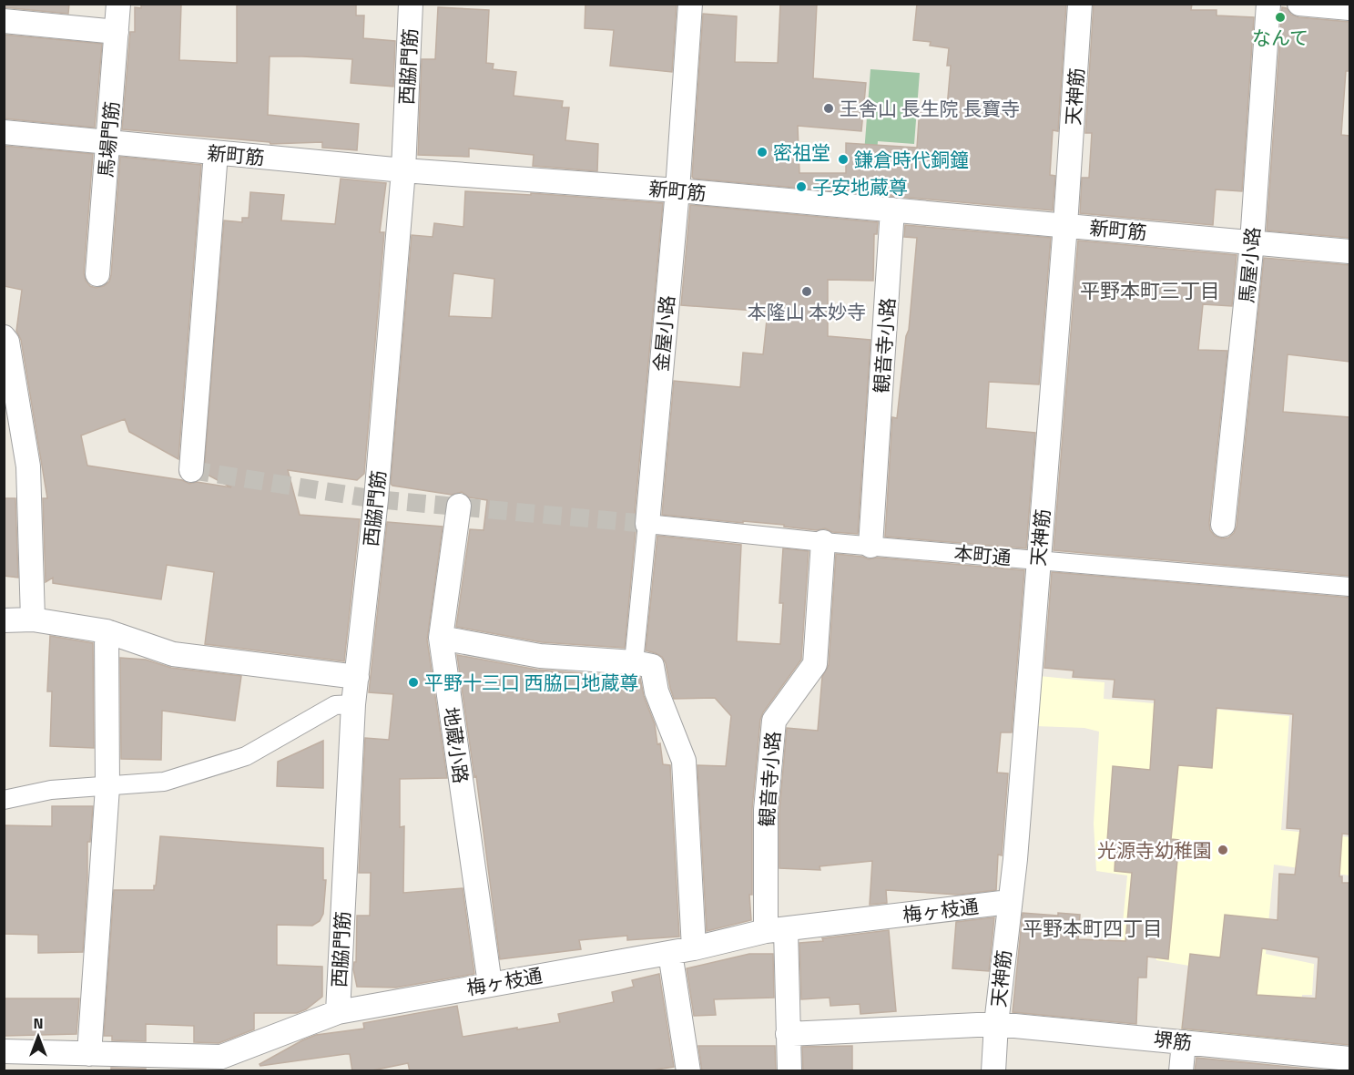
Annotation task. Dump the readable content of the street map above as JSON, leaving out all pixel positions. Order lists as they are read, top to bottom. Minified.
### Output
{"streets":{"street":["西脇門筋","天神筋","馬場門筋","新町筋","馬屋小路","金屋小路","観音寺小路","本町通","地蔵小路","梅ヶ枝通","堺筋"]},"crossings":[["西脇門筋","新町筋"],["西脇門筋","梅ヶ枝通"],["天神筋","新町筋"],["天神筋","本町通"],["天神筋","梅ヶ枝通"],["天神筋","堺筋"],["馬場門筋","新町筋"],["新町筋","馬屋小路"],["新町筋","金屋小路"],["新町筋","観音寺小路"],["金屋小路","本町通"],["観音寺小路","本町通"],["観音寺小路","梅ヶ枝通"],["観音寺小路","堺筋"],["地蔵小路","梅ヶ枝通"]],"districts":["平野本町三丁目","平野本町四丁目"],"places":["なんて","王舎山 長生院 長寶寺","密祖堂","鎌倉時代銅鐘","子安地蔵尊","本隆山 本妙寺","平野十三口 西脇口地蔵尊","光源寺幼稚園"],"north":"top"}
